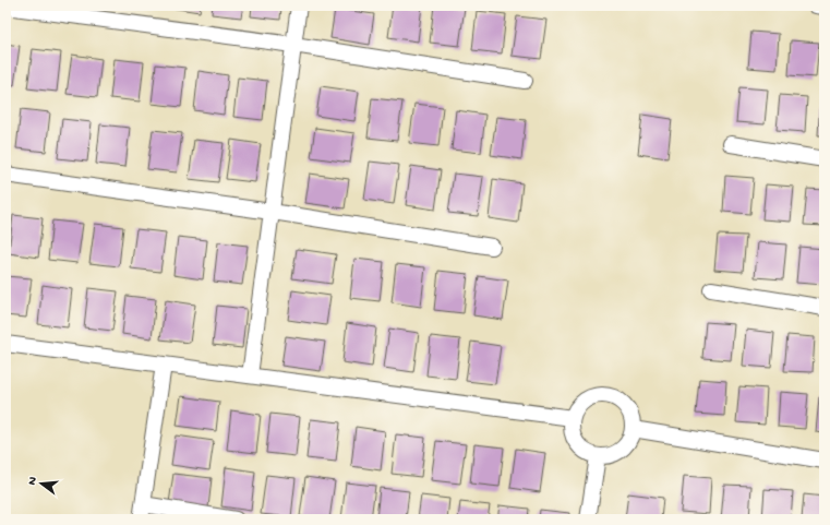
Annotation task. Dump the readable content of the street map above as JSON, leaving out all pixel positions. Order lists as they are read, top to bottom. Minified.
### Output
{"north":"left"}
